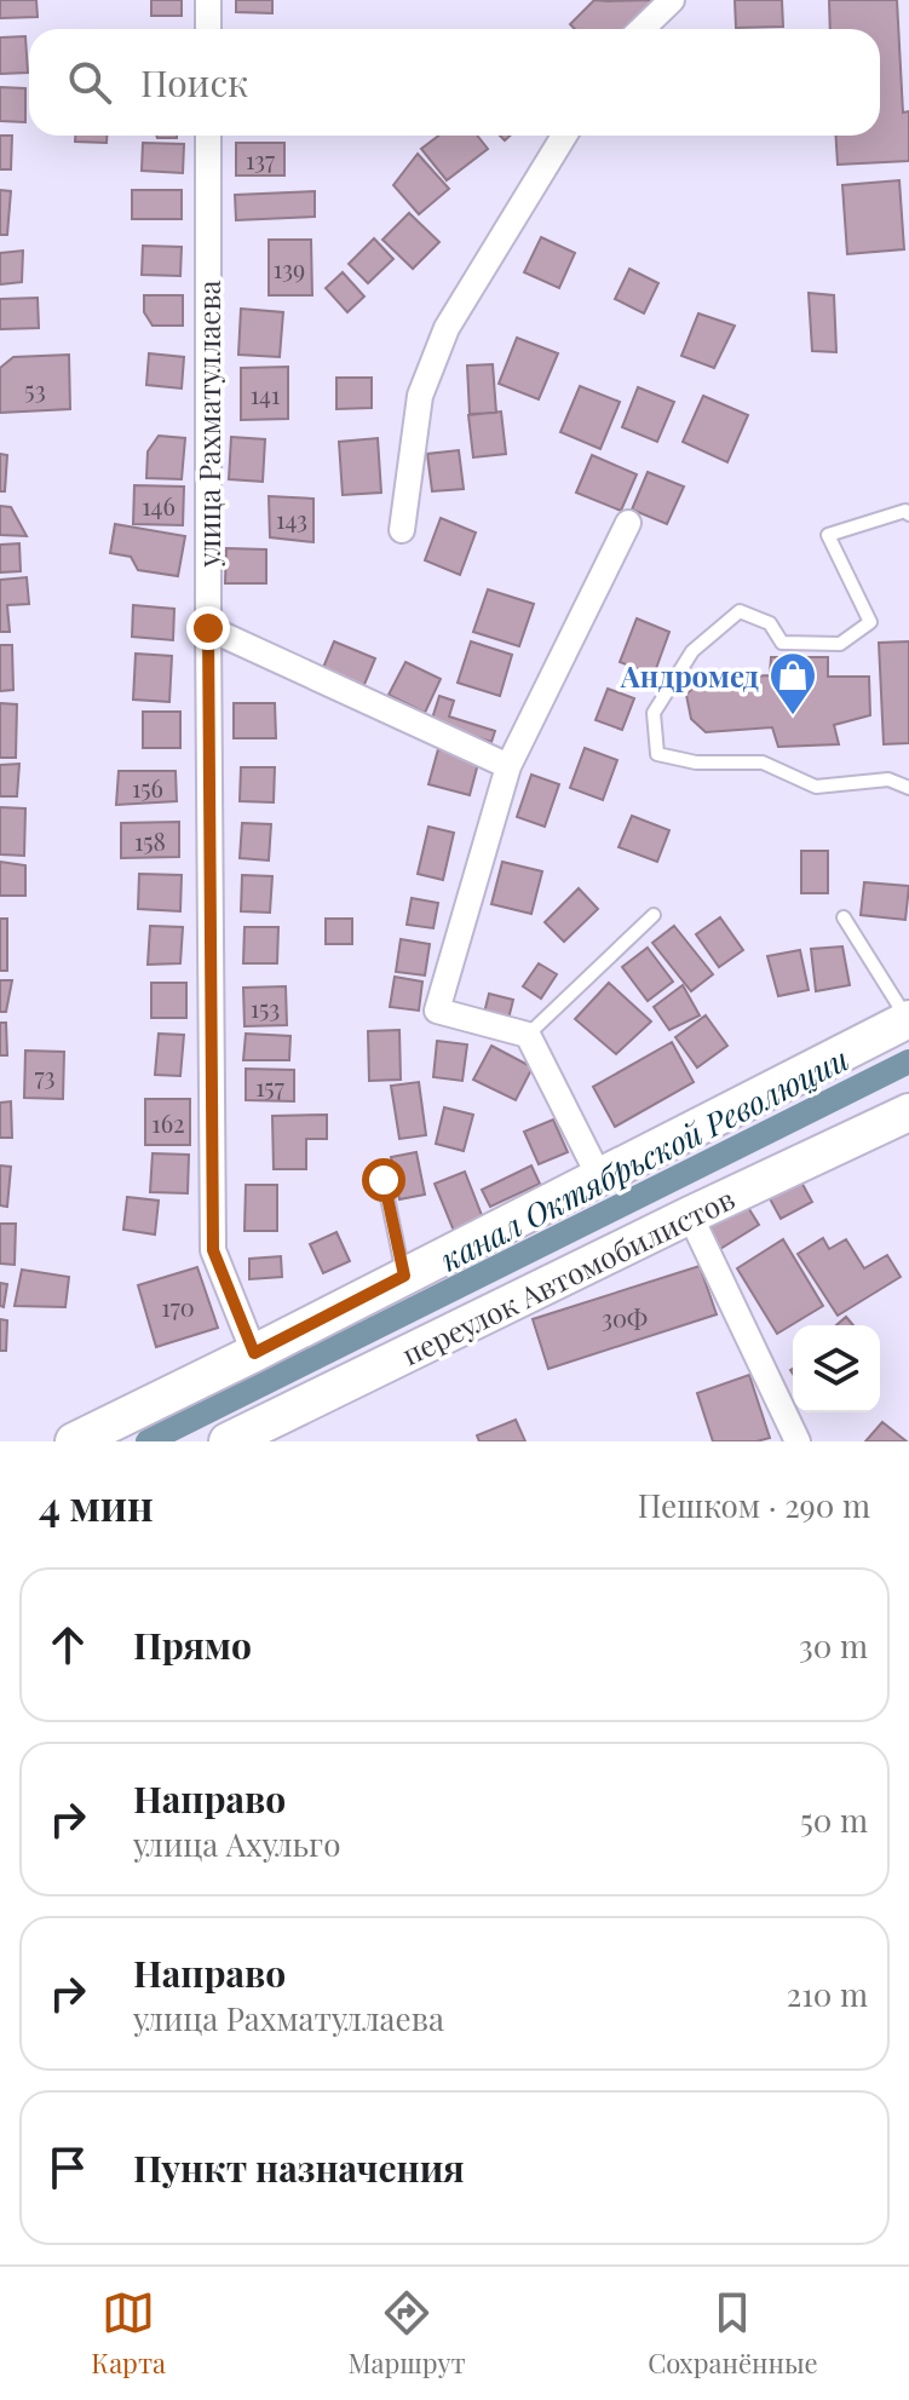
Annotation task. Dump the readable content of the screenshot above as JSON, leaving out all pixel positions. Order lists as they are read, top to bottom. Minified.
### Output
{"streets":{"main road":["переулок Автомобилистов"],"street":["улица Рахматуллаева"]},"water":["канал Октябрьской Революции"],"places":{"shop":["Андромед"]},"house_numbers":["137","139","53","141","146","143","156","158","153","73","157","162","170","30Ф"],"page":{"search":"Поиск","heading":["4 мин","Пешком · 290 m"],"list":[["Прямо","30 m"],["Направо","улица Ахульго","50 m"],["Направо","улица Рахматуллаева","210 m"],"Пункт назначения"],"nav":["Карта","Маршрут","Сохранённые"]}}
